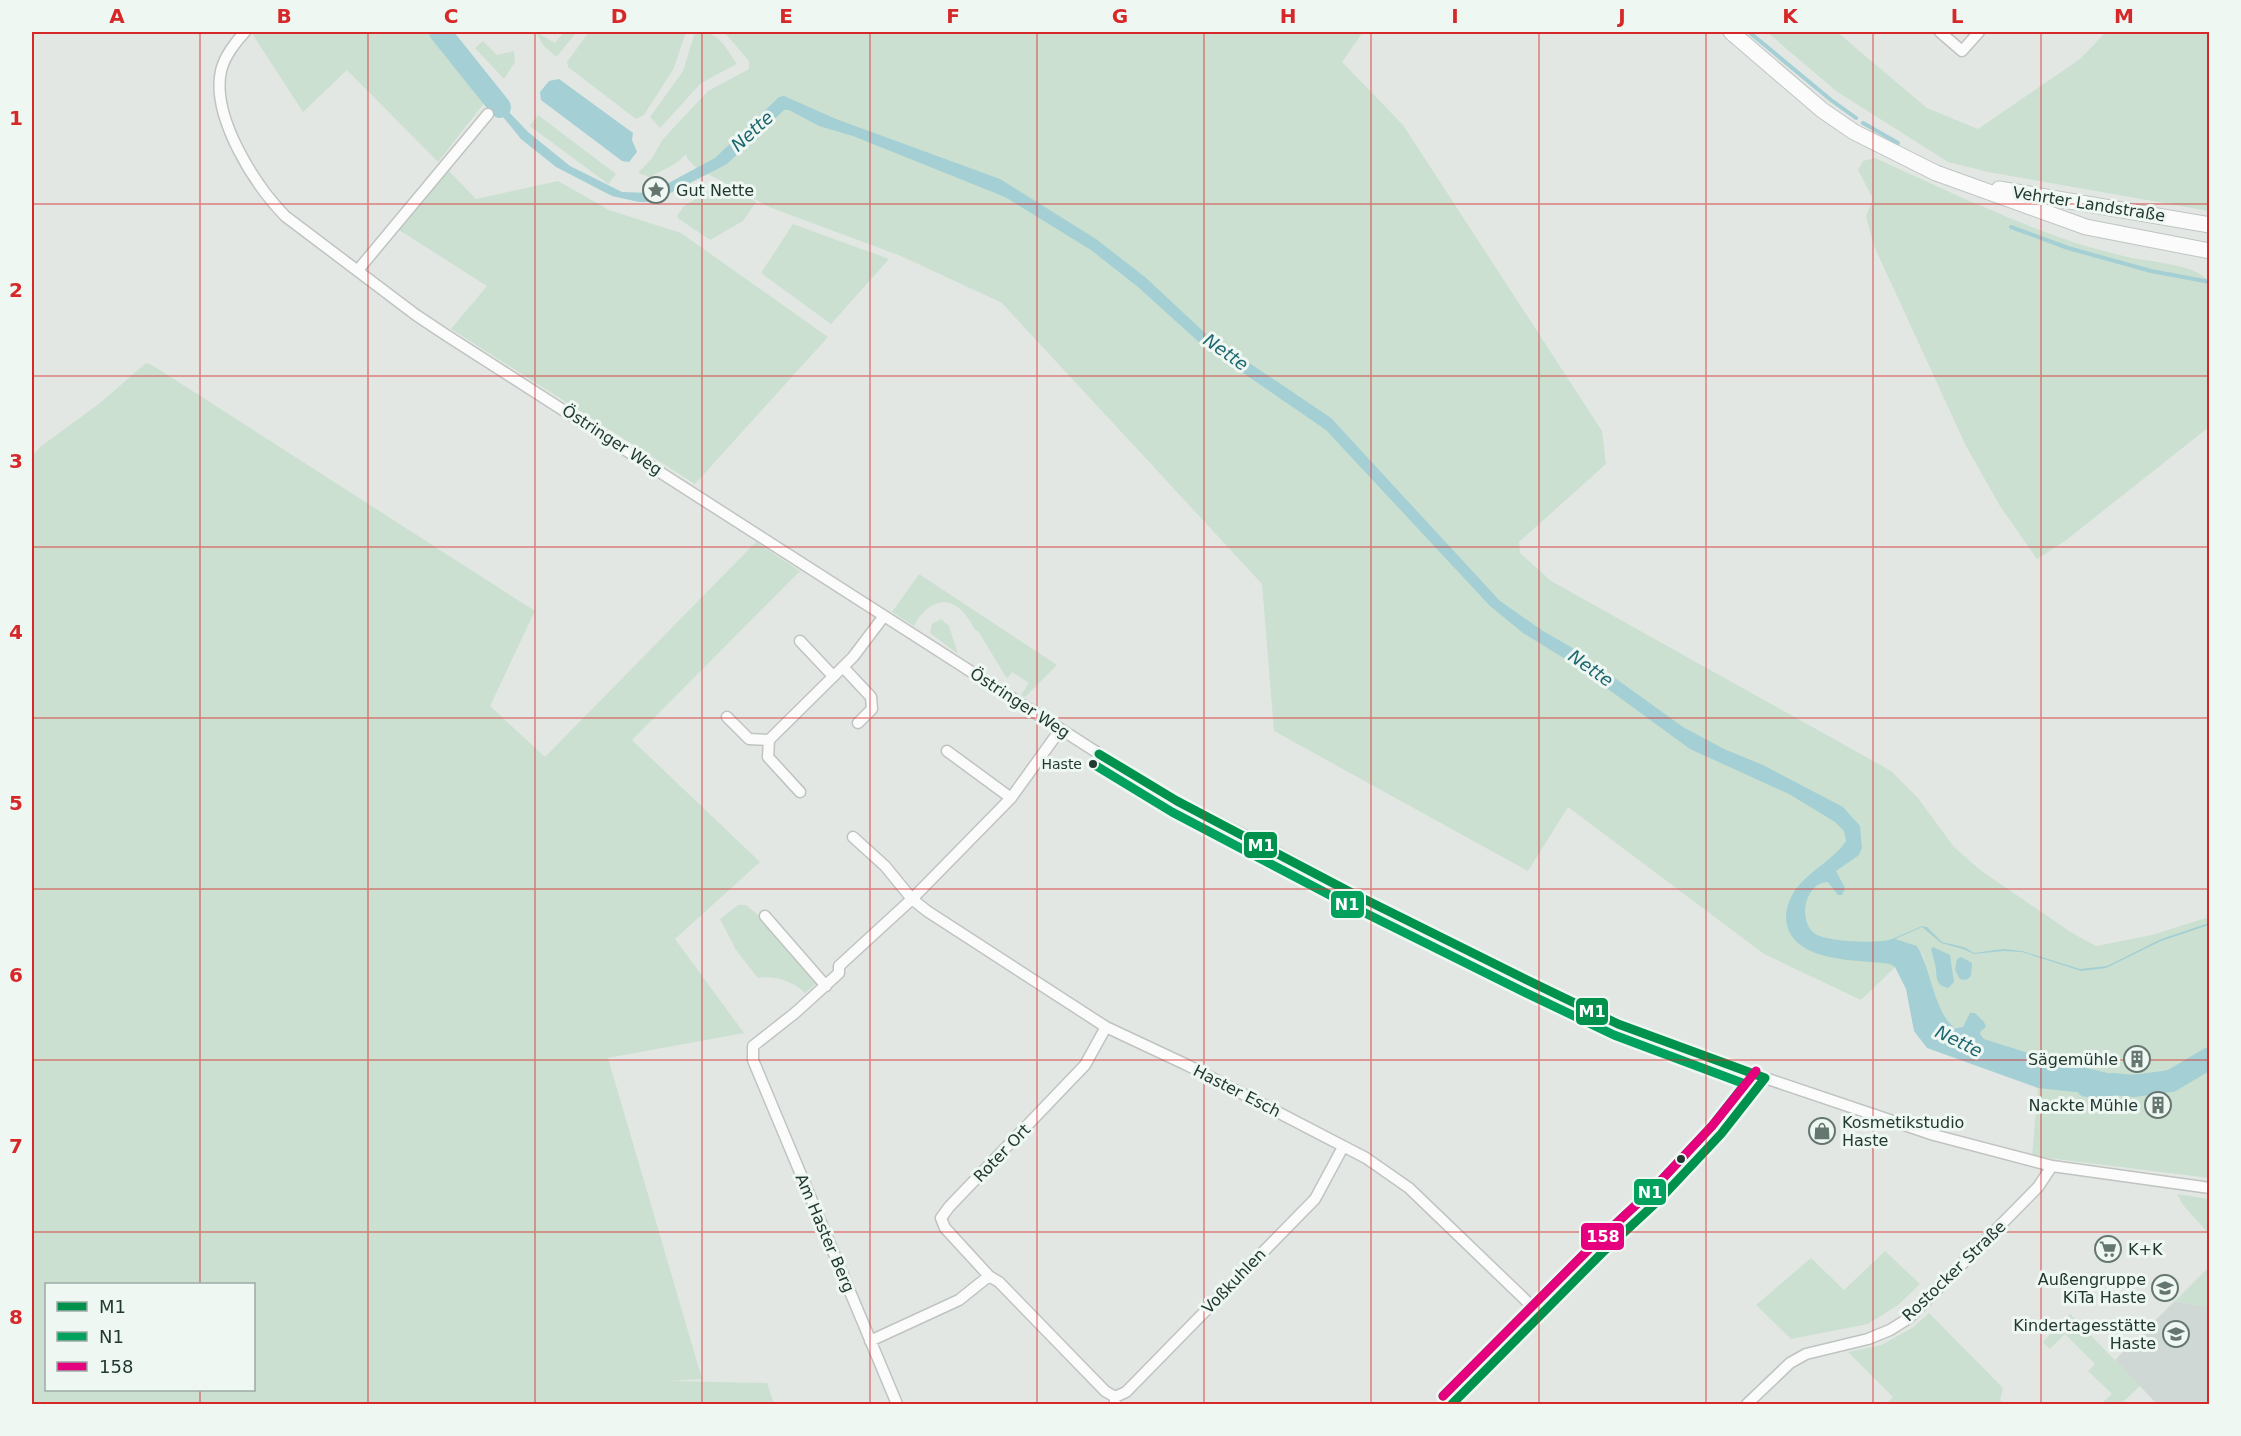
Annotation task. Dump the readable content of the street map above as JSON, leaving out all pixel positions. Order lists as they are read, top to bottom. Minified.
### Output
{"streets":{"main road":["Vehrter Landstraße"],"street":["Östringer Weg","Haster Esch","Roter Ort","Am Haster Berg","Rostocker Straße","Voßkuhlen"]},"crossings":[["Östringer Weg","Rostocker Straße"],["Haster Esch","Roter Ort"],["Haster Esch","Voßkuhlen"],["Roter Ort","Voßkuhlen"]],"water":["Nette"],"places":{"place":["Gut Nette"],"other":["Haste"],"building":["Sägemühle","Nackte Mühle"],"shop":["Kosmetikstudio Haste"],"supermarket":["K+K"],"school or university":["Außengruppe KiTa Haste","Kindertagesstätte Haste"]},"lines":["transit line M1","transit line N1","transit line 158"],"legend":["M1","N1","158"],"grid":{"columns":["A","B","C","D","E","F","G","H","I","J","K","L","M"],"rows":["1","2","3","4","5","6","7","8"]}}
